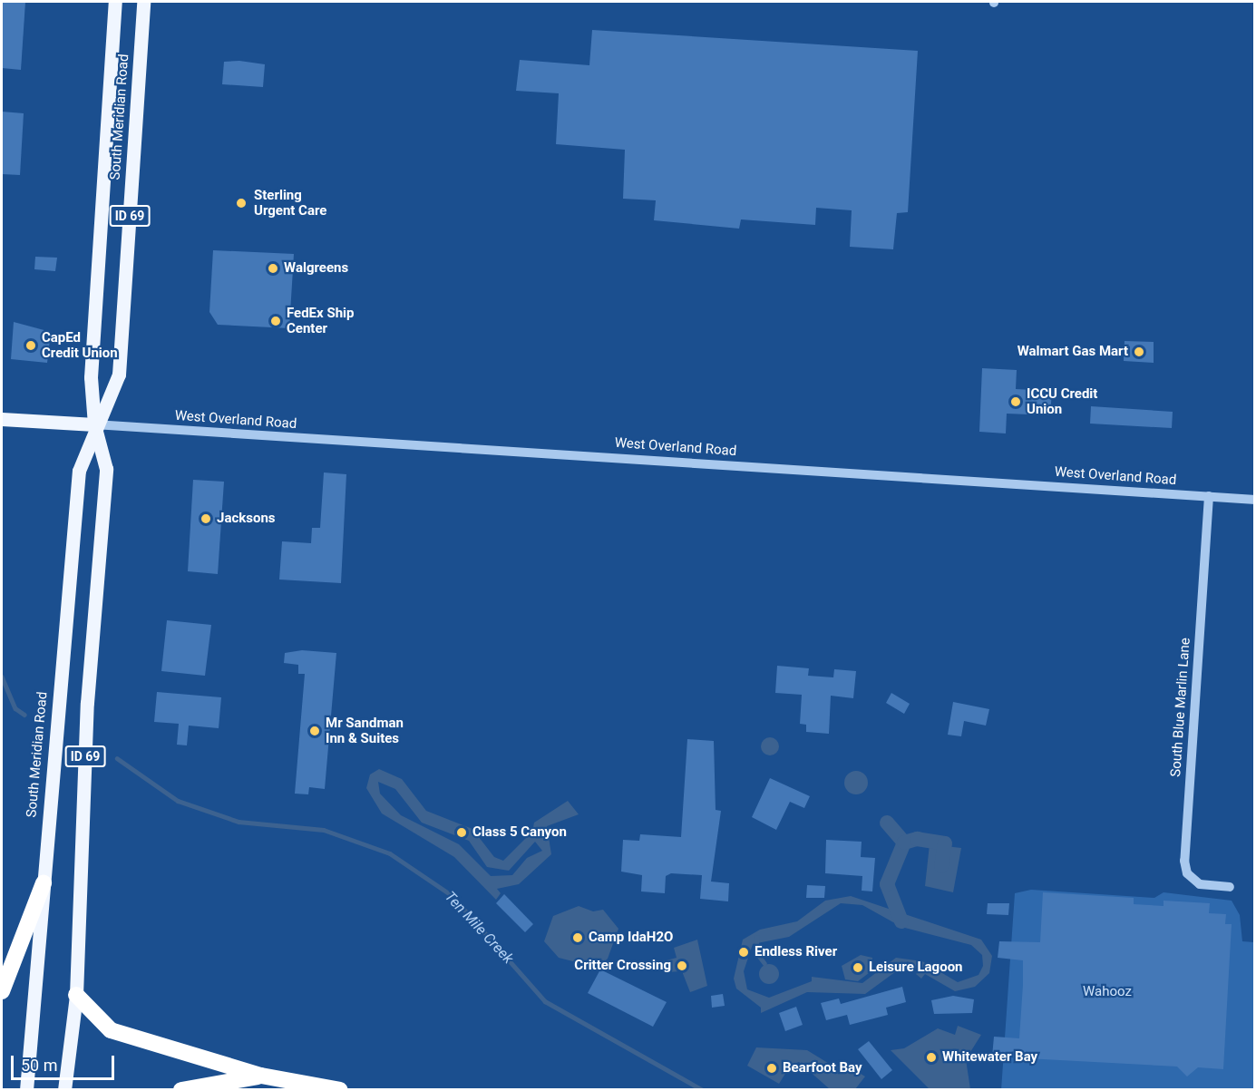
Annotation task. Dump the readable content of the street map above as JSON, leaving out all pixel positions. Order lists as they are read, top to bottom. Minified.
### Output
{"streets":{"main road":["South Meridian Road","ID 69"],"street":["West Overland Road","South Blue Marlin Lane"]},"crossings":[["South Meridian Road","West Overland Road"],["West Overland Road","South Blue Marlin Lane"]],"water":["Ten Mile Creek"],"parks":["Wahooz"],"places":["Sterling Urgent Care","Walgreens","FedEx Ship Center","CapEd Credit Union","Walmart Gas Mart","ICCU Credit Union","Jacksons","Mr Sandman Inn & Suites","Class 5 Canyon","Camp IdaH2O","Endless River","Critter Crossing","Leisure Lagoon","Whitewater Bay","Bearfoot Bay"],"scale_bar":"50 m"}
